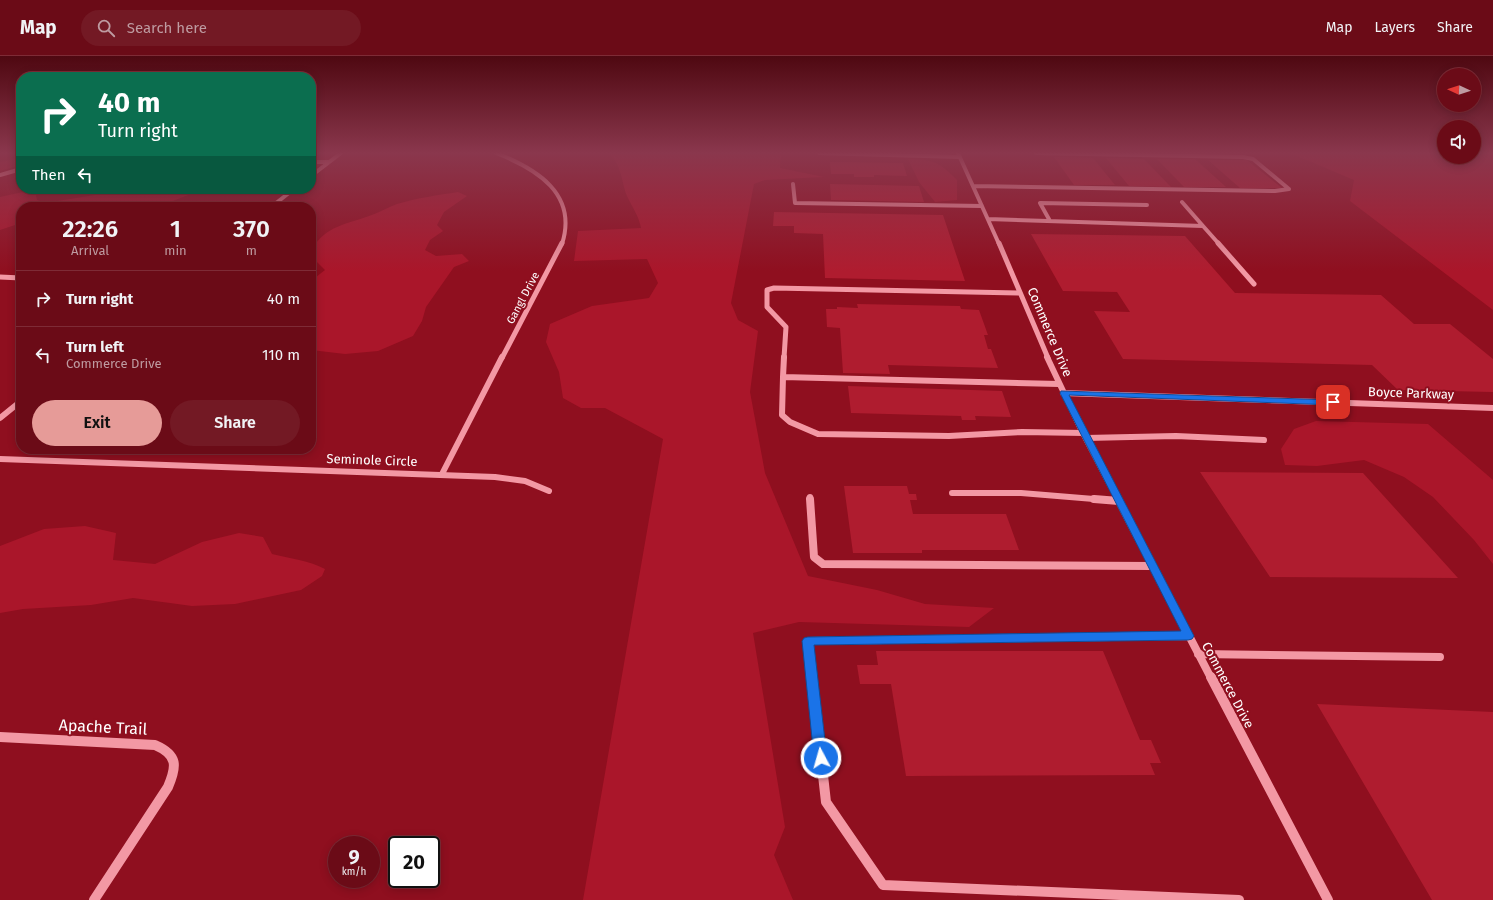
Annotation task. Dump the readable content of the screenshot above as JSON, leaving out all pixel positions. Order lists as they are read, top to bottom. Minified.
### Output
{"streets":{"street":["Gangl Drive","Commerce Drive","Boyce Parkway","Seminole Circle","Apache Trail"]},"crossings":[["Gangl Drive","Seminole Circle"],["Commerce Drive","Boyce Parkway"]],"north":"left","page":{"header":"Map","search":"Search here","nav":["Map","Layers","Share"],"turn":["40 m","Turn right"],"then":"Then","eta":["22:26","Arrival","1","min","370","m"],"list":[{"name":"Turn right","value":"40 m"},{"name":"Turn left","note":"Commerce Drive","value":"110 m"}],"buttons":["Exit","Share"],"speed":"9 km/h","limit":"20"}}
